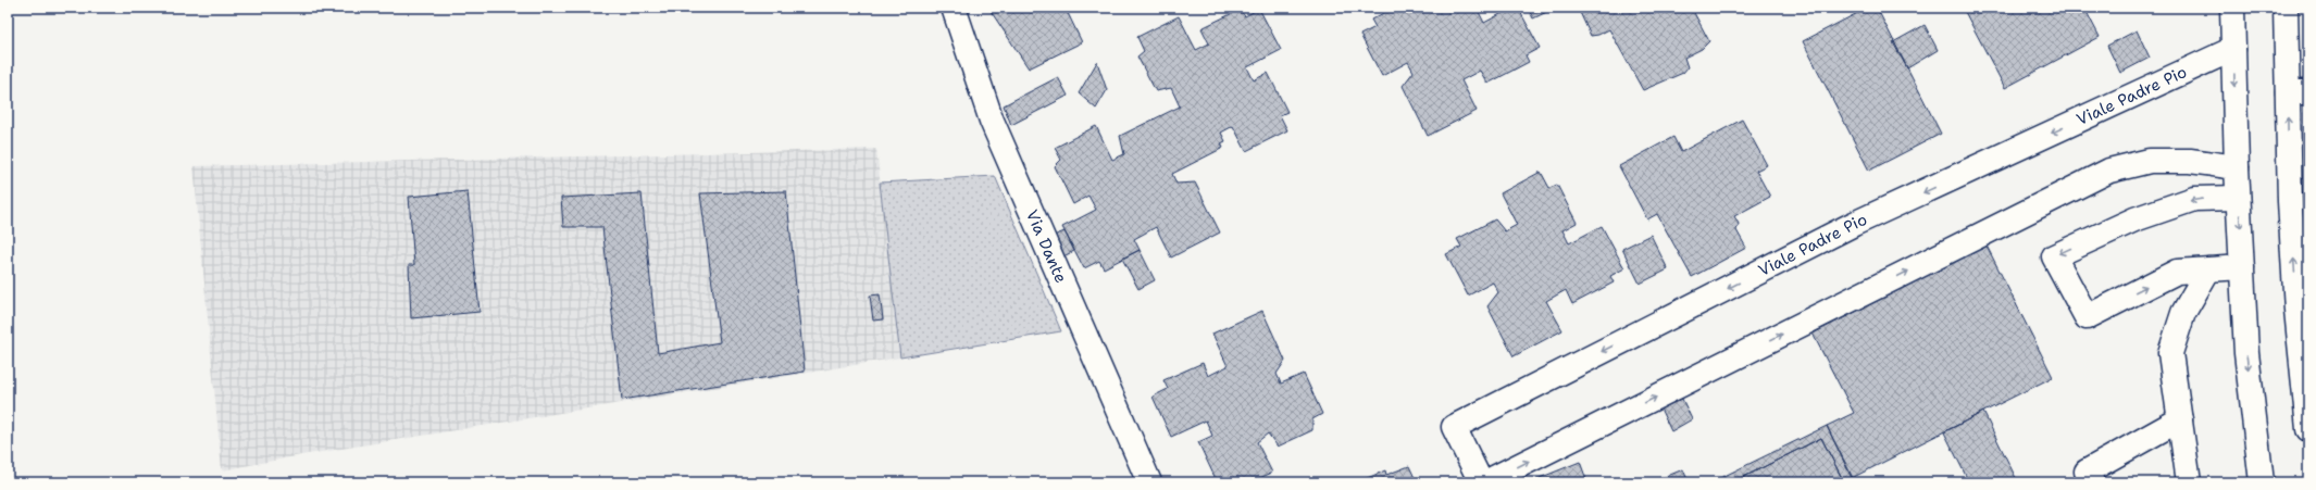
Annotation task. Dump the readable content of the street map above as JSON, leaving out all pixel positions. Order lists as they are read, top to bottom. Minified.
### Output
{"streets":{"street":["Viale Padre Pio","Via Dante"]}}
